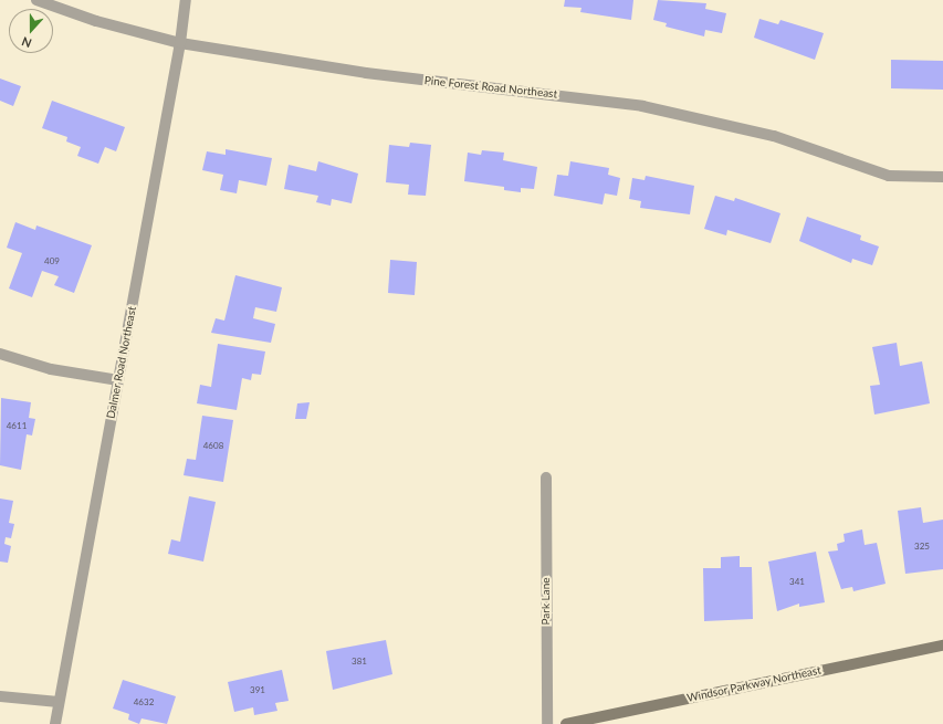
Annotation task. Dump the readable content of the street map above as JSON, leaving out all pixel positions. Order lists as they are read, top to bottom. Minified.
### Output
{"streets":{"street":["Pine Forest Road Northeast","Dalmer Road Northeast","Park Lane","Windsor Parkway Northeast"]},"crossings":[["Pine Forest Road Northeast","Dalmer Road Northeast"]],"house_numbers":["409","4611","4608","325","341","381","391","4632"],"north":"bottom"}
